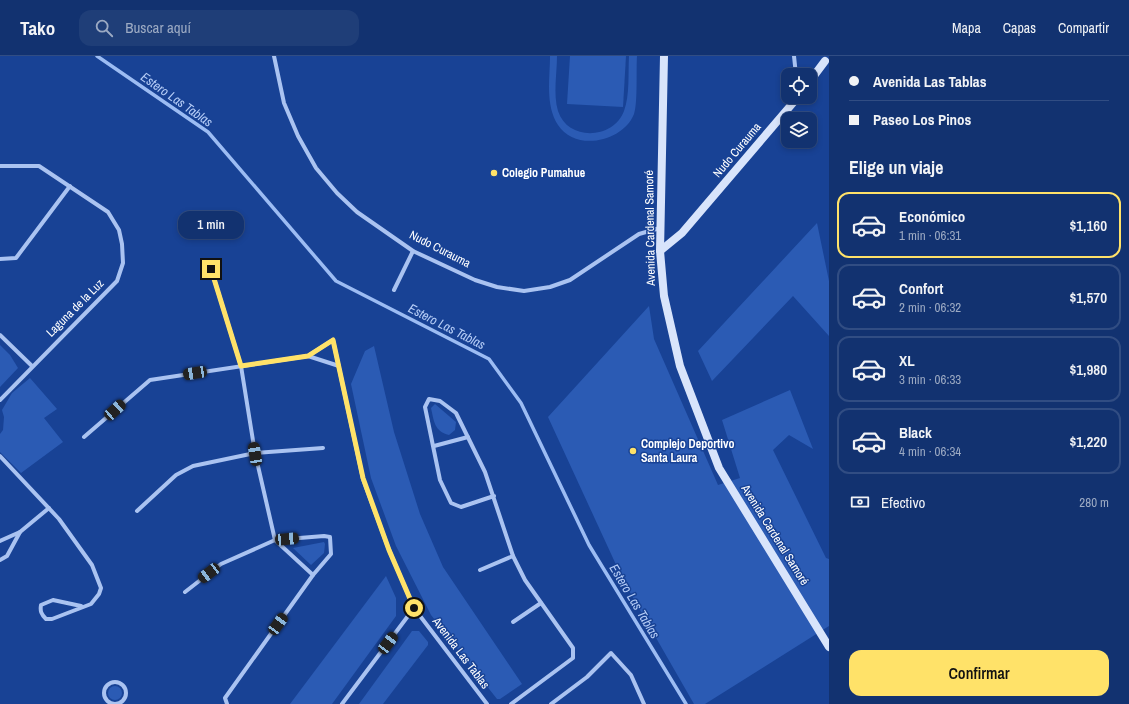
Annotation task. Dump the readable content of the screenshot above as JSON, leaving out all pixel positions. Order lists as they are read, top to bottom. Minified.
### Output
{"streets":{"main road":["Nudo Curauma","Avenida Cardenal Samoré"],"street":["Laguna de la Luz","Avenida Las Tablas"]},"crossings":[["Nudo Curauma","Avenida Cardenal Samoré"]],"water":["Estero Las Tablas"],"places":["Colegio Pumahue","Complejo Deportivo Santa Laura"],"page":{"header":"Tako","search":"Buscar aquí","nav":["Mapa","Capas","Compartir"],"banner":["Avenida Las Tablas","Paseo Los Pinos"],"heading":"Elige un viaje","list":[{"name":"Económico","note":"1 min · 06:31","value":"$1,160"},{"name":"Confort","note":"2 min · 06:32","value":"$1,570"},{"name":"XL","note":"3 min · 06:33","value":"$1,980"},{"name":"Black","note":"4 min · 06:34","value":"$1,220"}],"bubble":"1 min","pay":["Efectivo","280 m"],"buttons":"Confirmar"}}
